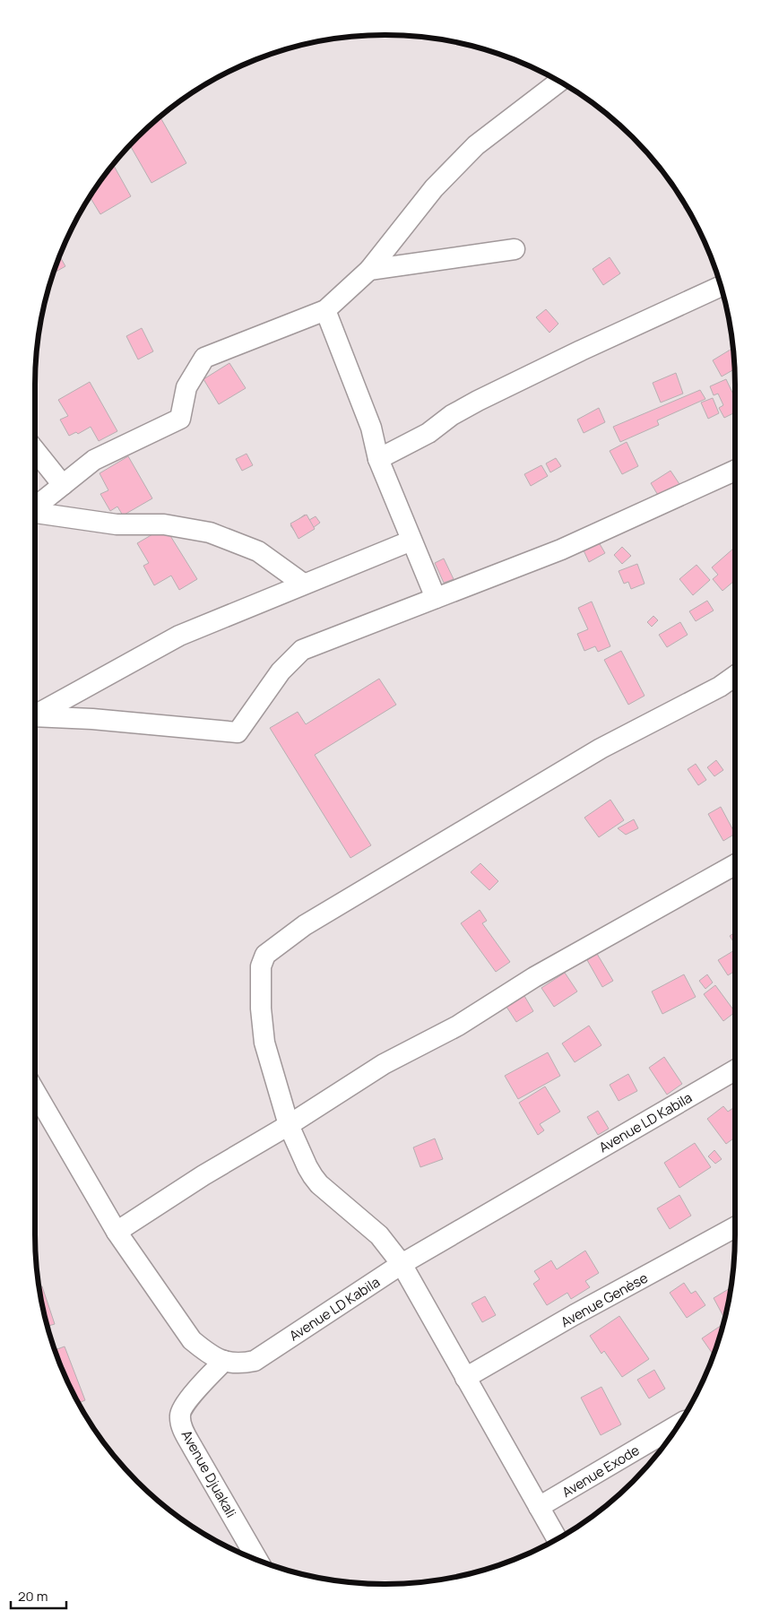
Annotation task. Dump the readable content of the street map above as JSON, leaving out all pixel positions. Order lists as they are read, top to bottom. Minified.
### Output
{"streets":{"street":["Avenue LD Kabila","Avenue Genèse","Avenue Exode","Avenue Djuakali"]},"crossings":[["Avenue LD Kabila","Avenue Djuakali"]],"scale_bar":"20 m"}
